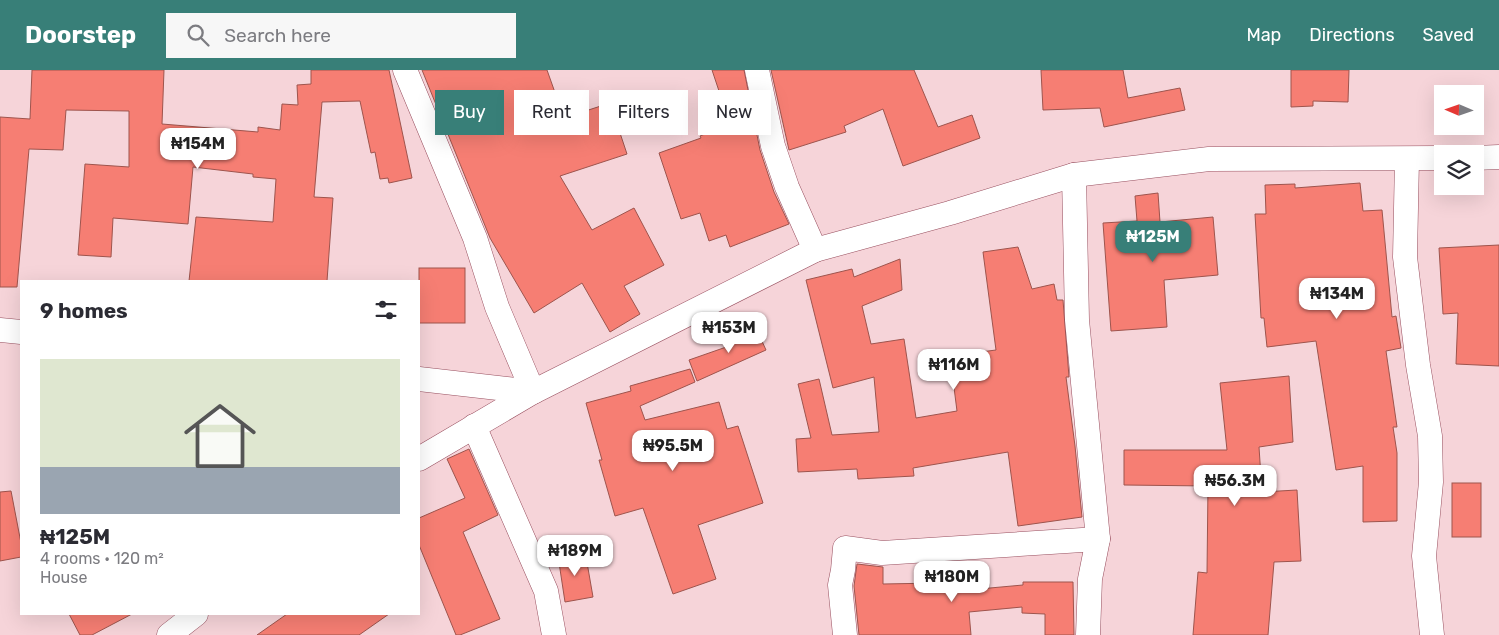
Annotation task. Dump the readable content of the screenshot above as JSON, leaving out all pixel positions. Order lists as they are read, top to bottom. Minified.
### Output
{"north":"left","page":{"header":"Doorstep","search":"Search here","nav":["Map","Directions","Saved"],"chip":["Buy","Rent","Filters","New"],"price":["₦154M","₦125M","₦134M","₦153M","₦116M","₦95.5M","₦56.3M","₦189M","₦180M"],"heading":"9 homes","list":[{"name":"₦125M","note":"4 rooms · 120 m² · House"}]}}
